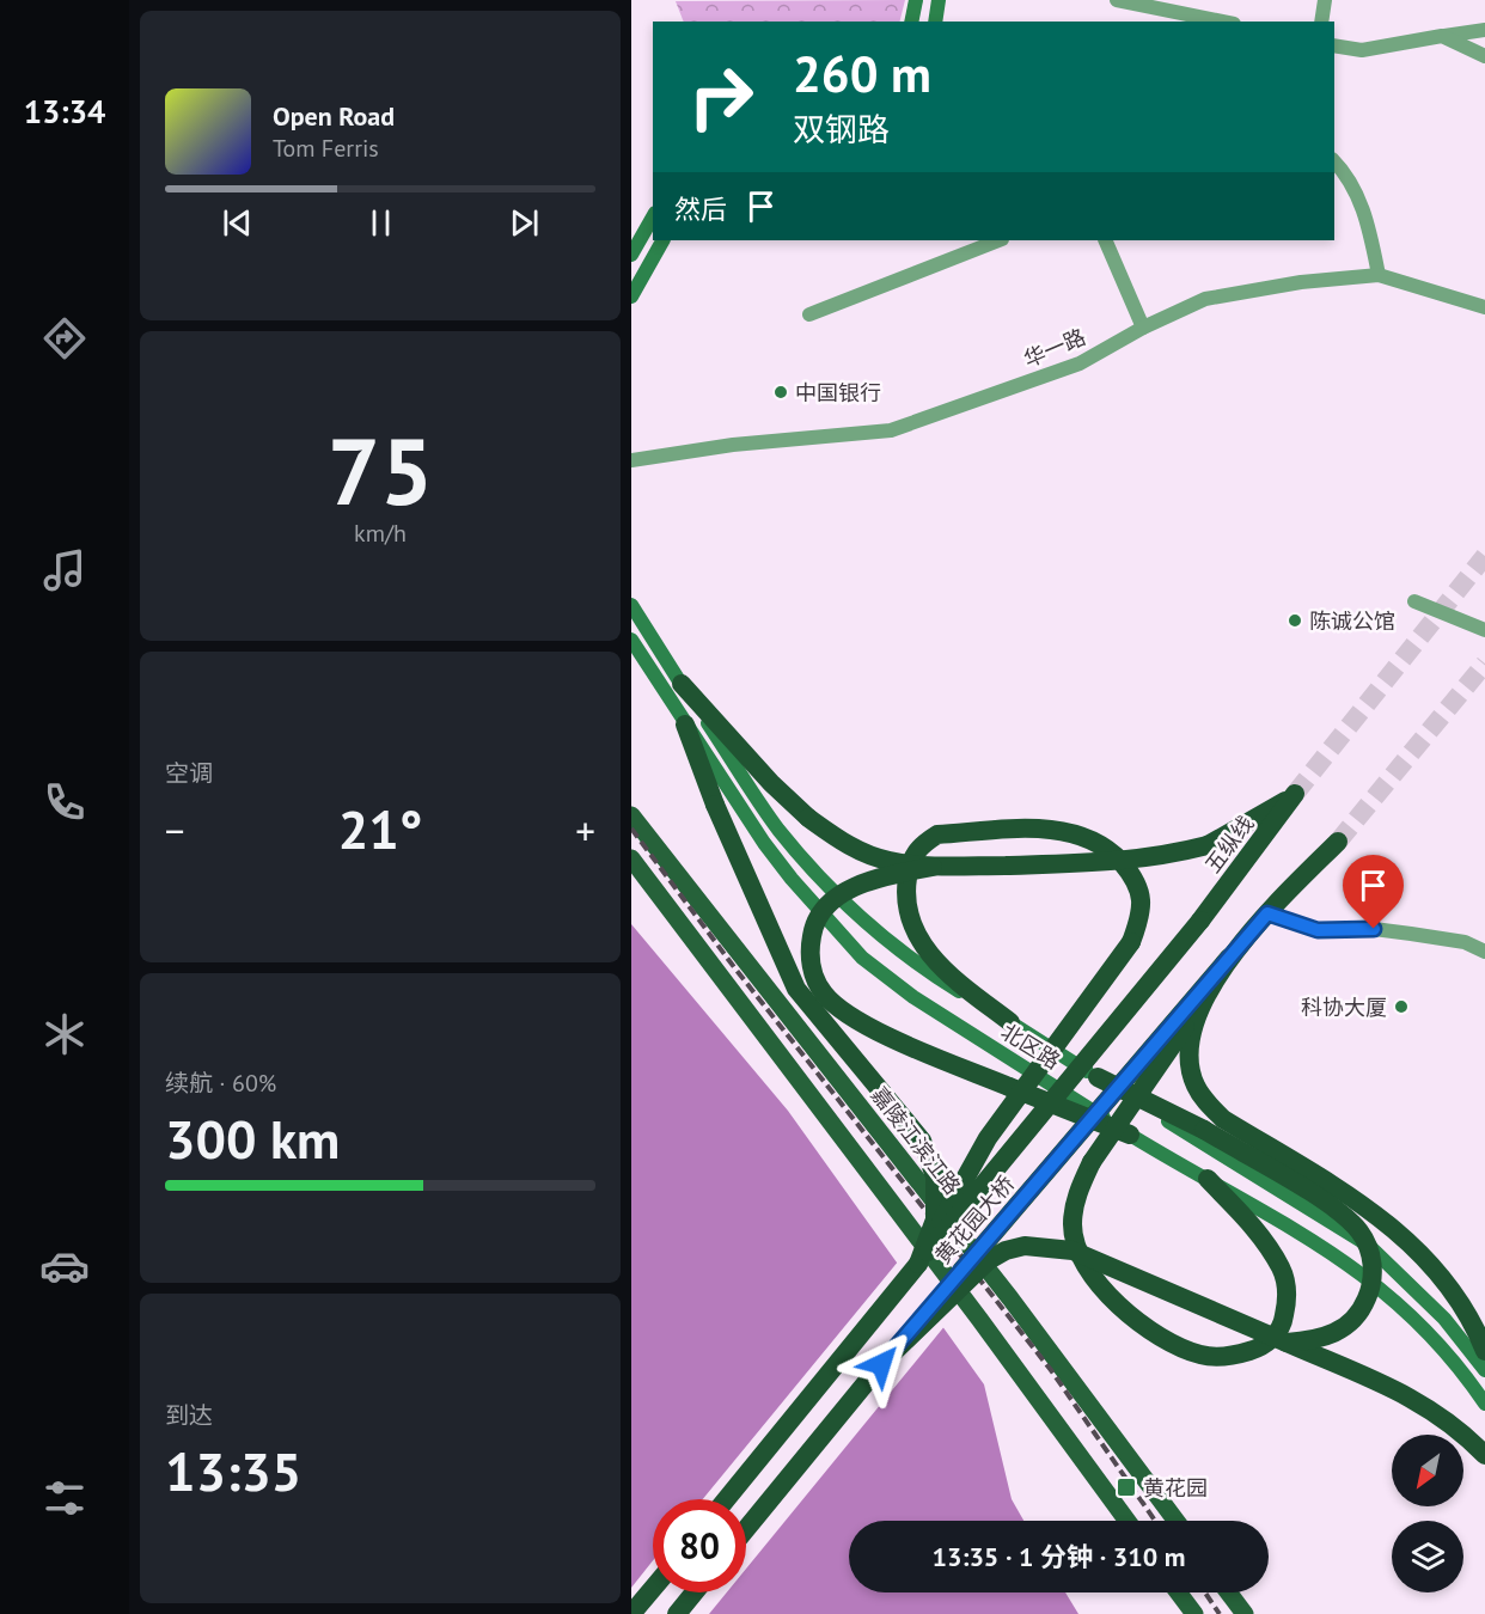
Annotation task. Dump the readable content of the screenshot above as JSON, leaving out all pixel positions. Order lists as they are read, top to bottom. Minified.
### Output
{"streets":{"highway":["五纵线","黄花园大桥"],"main road":["北区路","嘉陵江滨江路"],"street":["华一路"]},"crossings":[["五纵线","黄花园大桥"]],"places":{"other":["中国银行","陈诚公馆","科协大厦"],"transit":["黄花园"]},"north":"bottom left","page":{"tabs":"13:34","turn":["260 m","双钢路"],"song":["Open Road","Tom Ferris"],"then":"然后","tile":[["75","km/h"],"空调",["续航 · 60%","300 km"],["到达","13:35"]],"heat":["−","21°","+"],"limit":"80","trip":"13:35 · 1 分钟 · 310 m"}}
